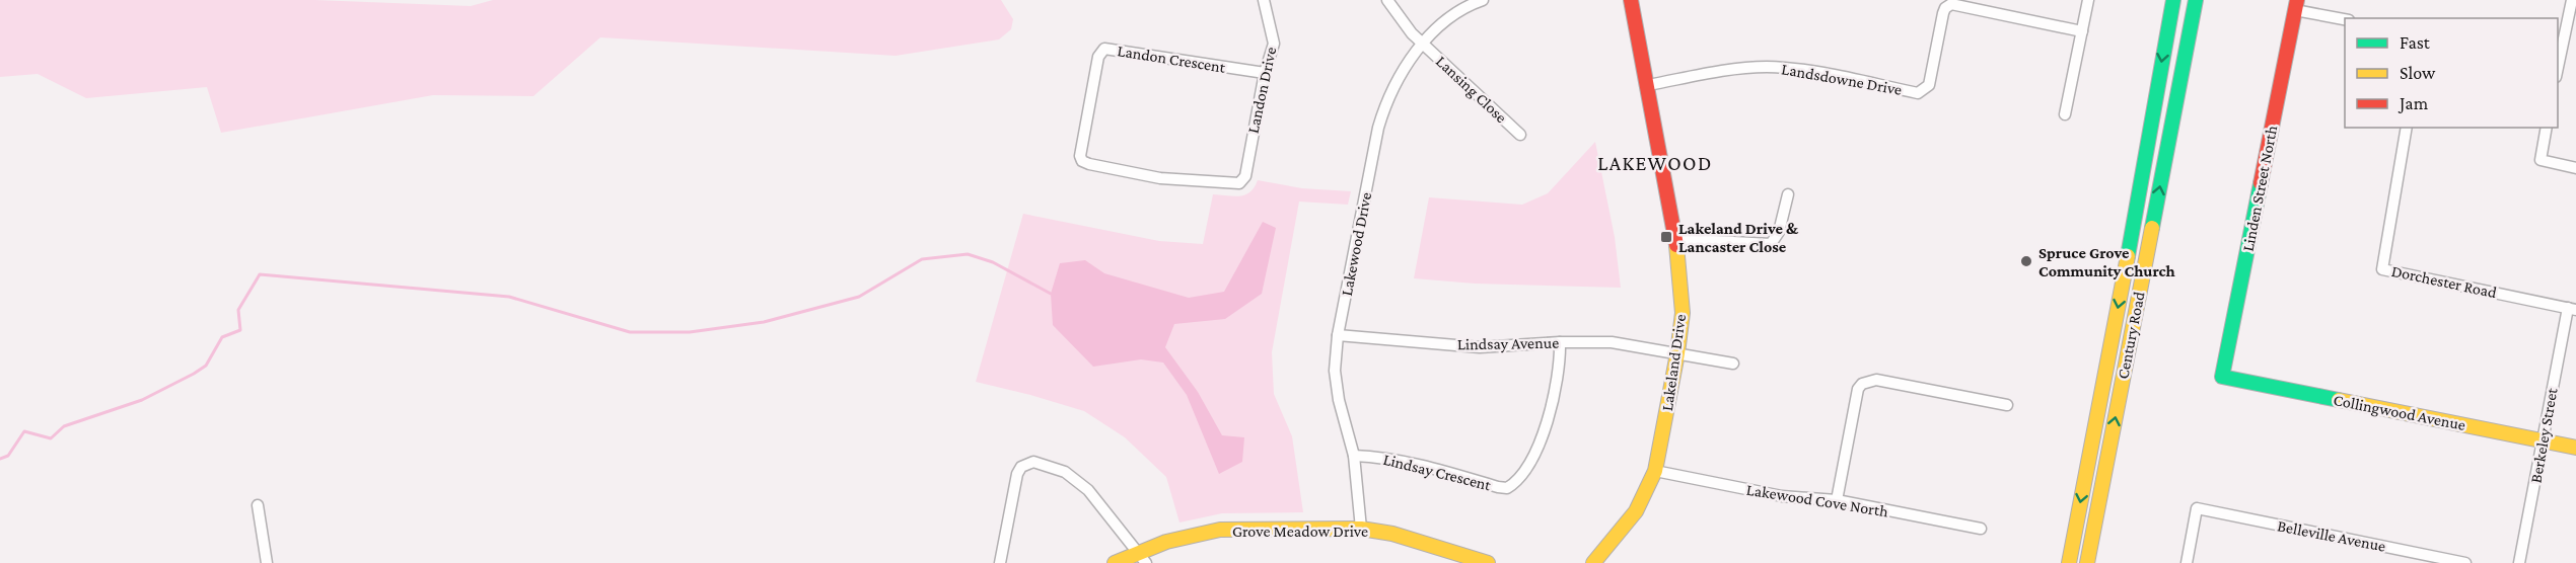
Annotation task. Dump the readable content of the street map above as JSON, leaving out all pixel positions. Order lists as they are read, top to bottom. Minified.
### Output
{"streets":{"street":["Landon Crescent","Landsdowne Drive","Lansing Close","Landon Drive","Linden Street North","Lakewood Drive","Dorchester Road","Century Road","Lindsay Avenue","Lakeland Drive","Collingwood Avenue","Berkeley Street","Lindsay Crescent","Lakewood Cove North","Grove Meadow Drive","Belleville Avenue"]},"crossings":[["Landon Crescent","Landon Drive"],["Landsdowne Drive","Lakeland Drive"],["Lansing Close","Lakewood Drive"],["Linden Street North","Collingwood Avenue"],["Lakewood Drive","Lindsay Avenue"],["Lakewood Drive","Lindsay Crescent"],["Lakewood Drive","Grove Meadow Drive"],["Dorchester Road","Berkeley Street"],["Lindsay Avenue","Lakeland Drive"],["Lindsay Avenue","Lindsay Crescent"],["Lakeland Drive","Lakewood Cove North"],["Collingwood Avenue","Berkeley Street"]],"districts":["LAKEWOOD"],"places":{"transit":["Lakeland Drive & Lancaster Close"],"other":["Spruce Grove Community Church"]},"legend":["Fast","Slow","Jam"]}
